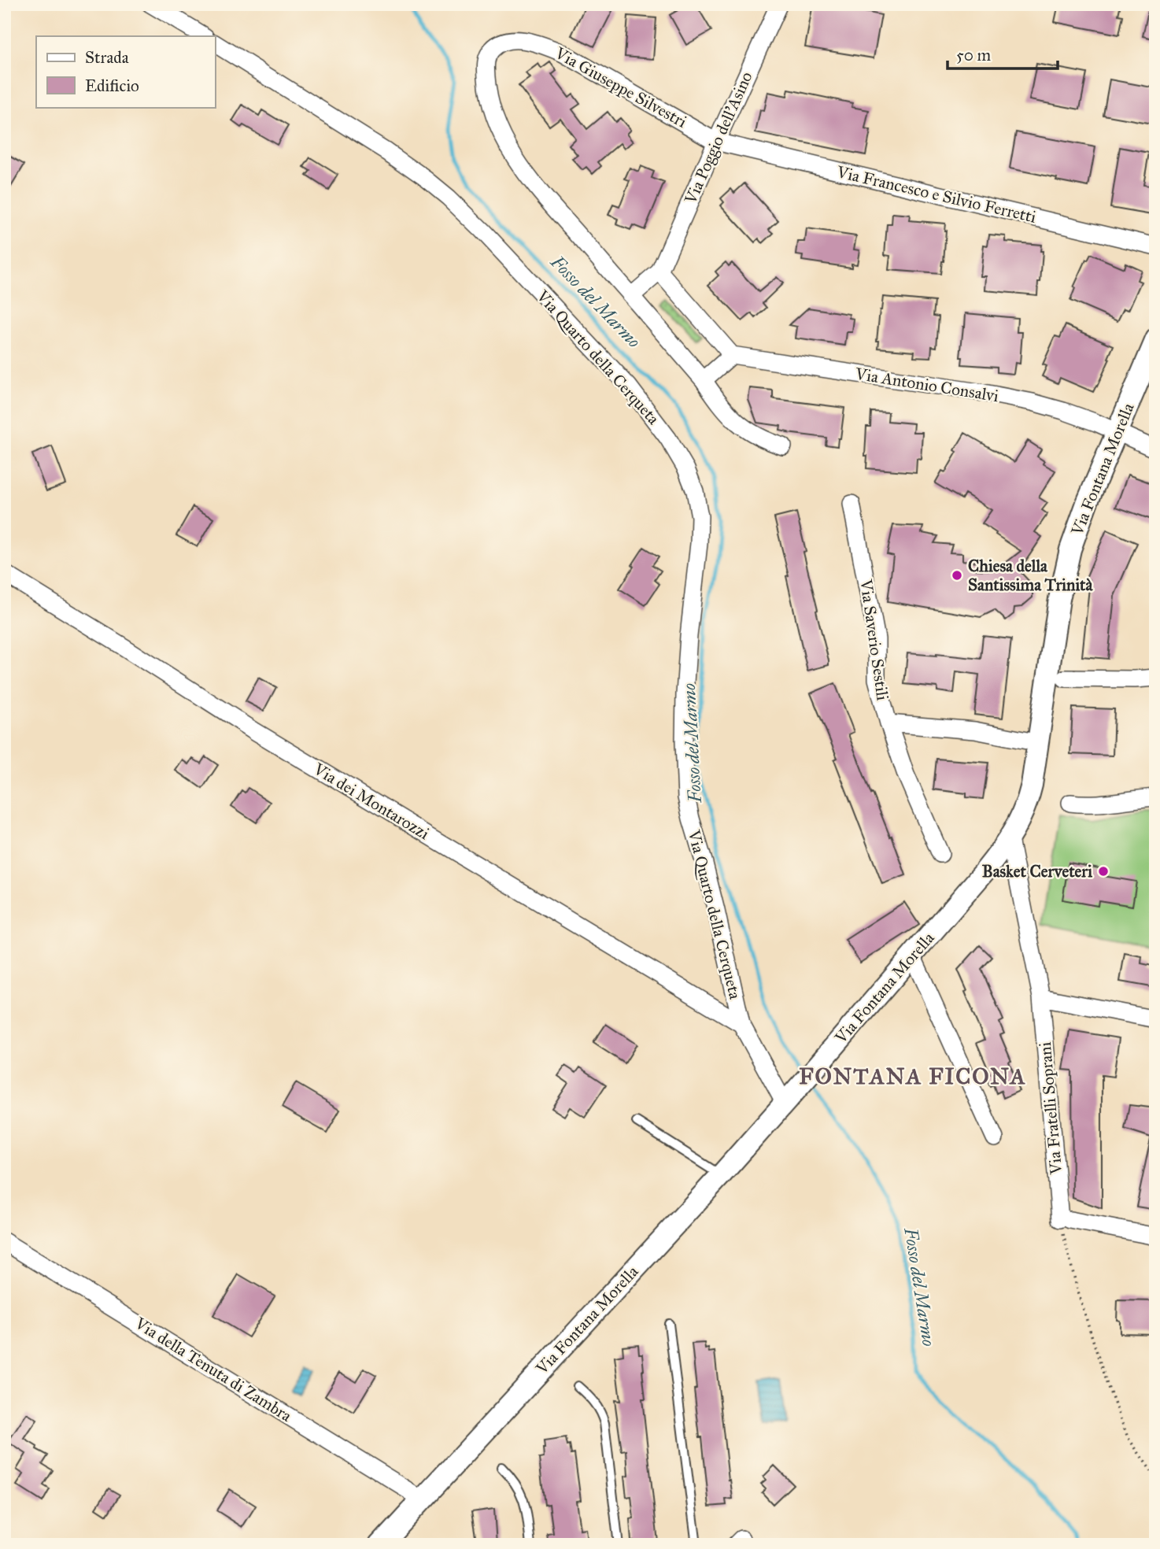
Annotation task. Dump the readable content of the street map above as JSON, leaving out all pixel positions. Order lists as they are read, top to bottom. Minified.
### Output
{"streets":{"street":["Via Giuseppe Silvestri","Via Poggio dell'Asino","Via Francesco e Silvio Ferretti","Via Quarto della Cerqueta","Via Antonio Consalvi","Via Fontana Morella","Via Saverio Sestili","Via dei Montarozzi","Via Fratelli Soprani","Via della Tenuta di Zambra"]},"crossings":[["Via Giuseppe Silvestri","Via Poggio dell'Asino"],["Via Giuseppe Silvestri","Via Francesco e Silvio Ferretti"],["Via Poggio dell'Asino","Via Francesco e Silvio Ferretti"],["Via Quarto della Cerqueta","Via Fontana Morella"],["Via Quarto della Cerqueta","Via dei Montarozzi"],["Via Antonio Consalvi","Via Fontana Morella"],["Via Fontana Morella","Via Saverio Sestili"],["Via Fontana Morella","Via Fratelli Soprani"],["Via Fontana Morella","Via della Tenuta di Zambra"]],"districts":["FONTANA FICONA"],"water":["Fosso del Marmo"],"places":["Chiesa della Santissima Trinità","Basket Cerveteri"],"legend":["Strada","Edificio"],"scale_bar":"50 m"}
